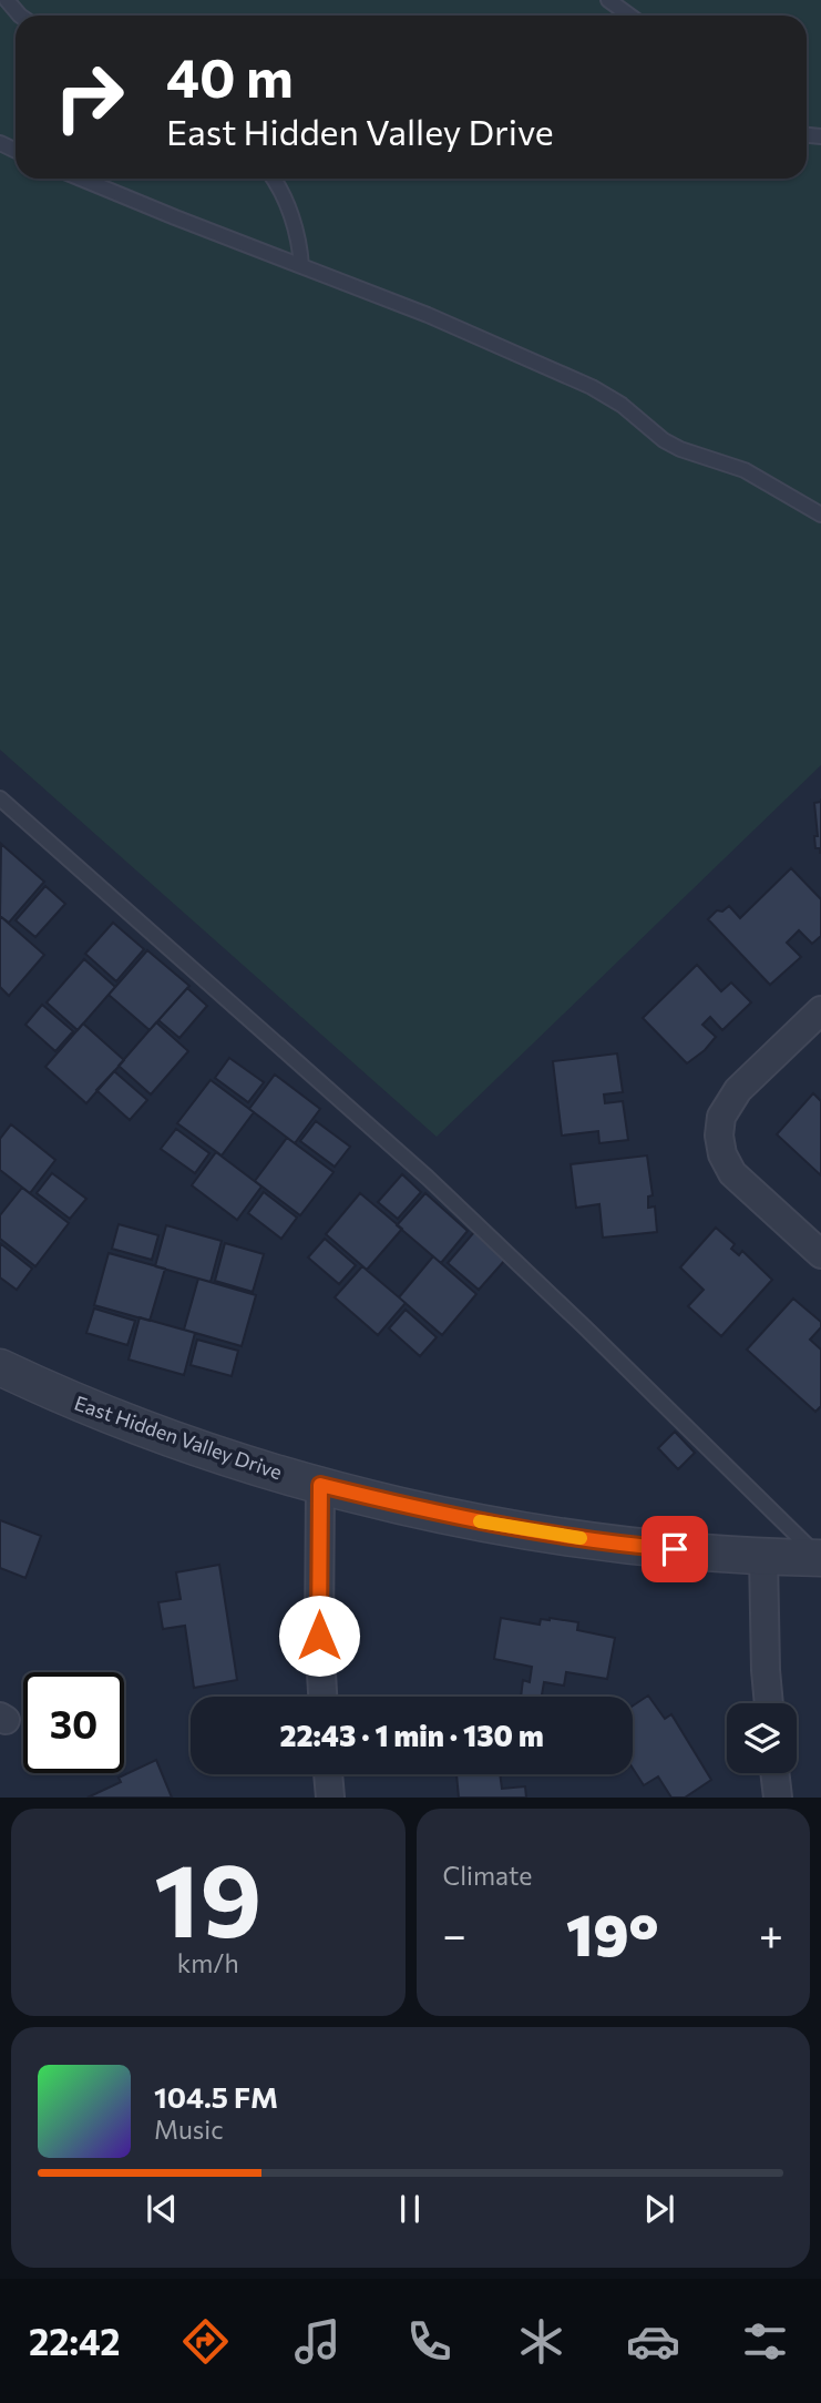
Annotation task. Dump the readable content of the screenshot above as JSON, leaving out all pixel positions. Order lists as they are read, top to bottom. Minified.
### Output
{"streets":{"street":["East Hidden Valley Drive"]},"page":{"turn":["40 m","East Hidden Valley Drive"],"limit":"30","trip":"22:43 · 1 min · 130 m","tile":[["19","km/h"],"Climate"],"heat":["−","19°","+"],"song":["104.5 FM","Music"],"tabs":"22:42"}}
